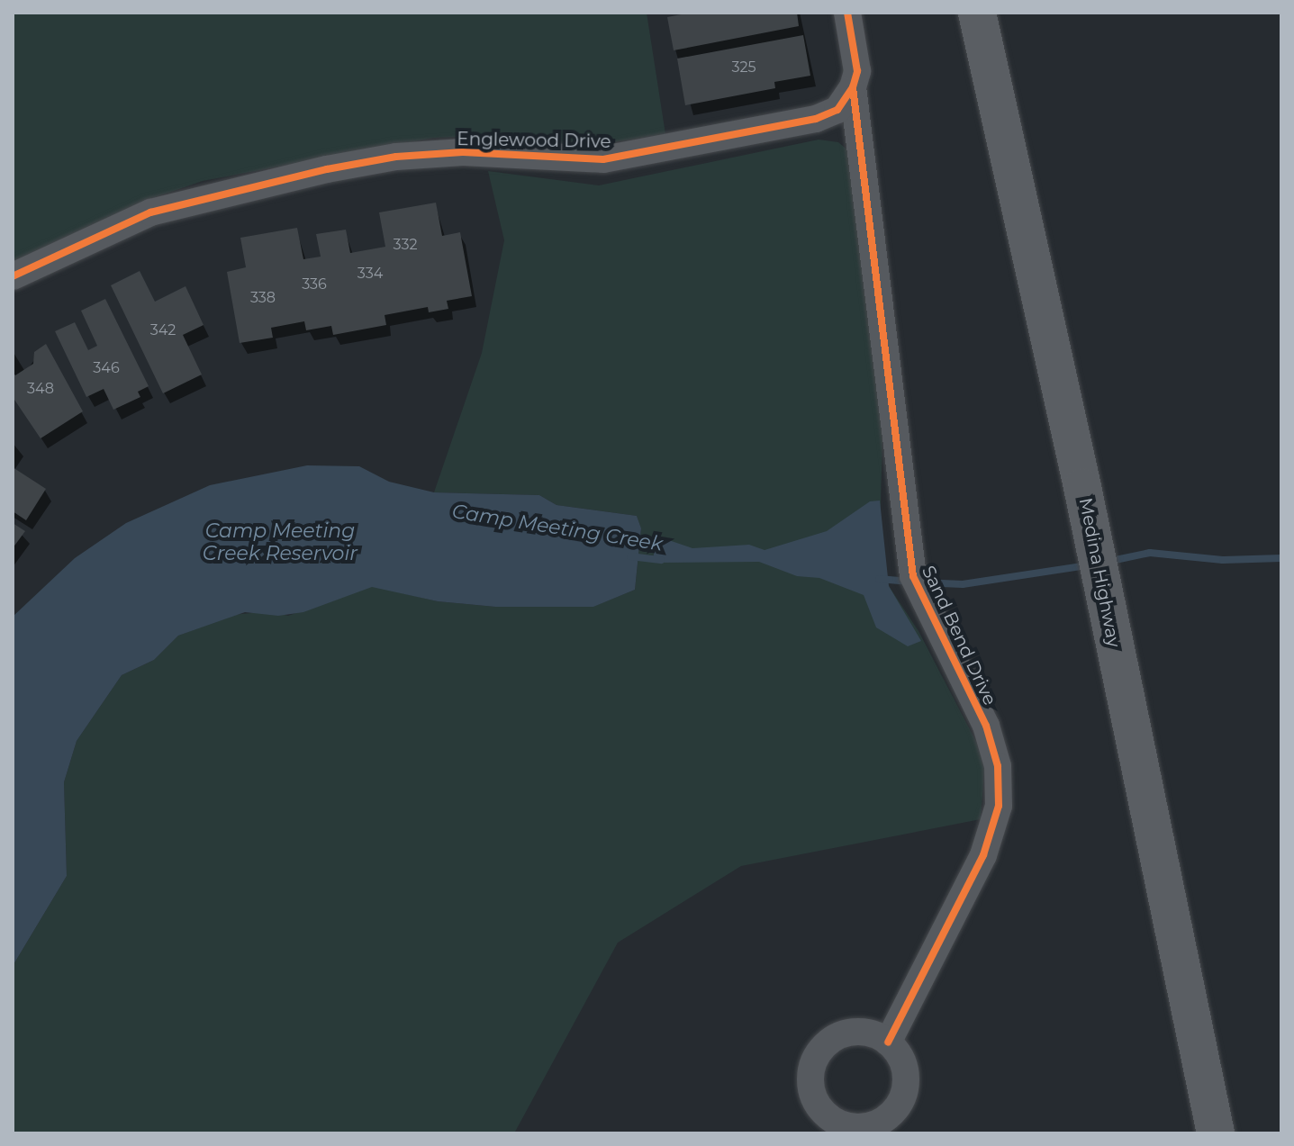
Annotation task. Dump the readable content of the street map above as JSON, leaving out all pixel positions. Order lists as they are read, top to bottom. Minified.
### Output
{"streets":{"main road":["Medina Highway"],"street":["Englewood Drive","Sand Bend Drive"]},"crossings":[["Englewood Drive","Sand Bend Drive"]],"water":["Camp Meeting Creek","Camp Meeting Creek Reservoir"],"house_numbers":["325","332","334","336","338","342","346","348"]}
